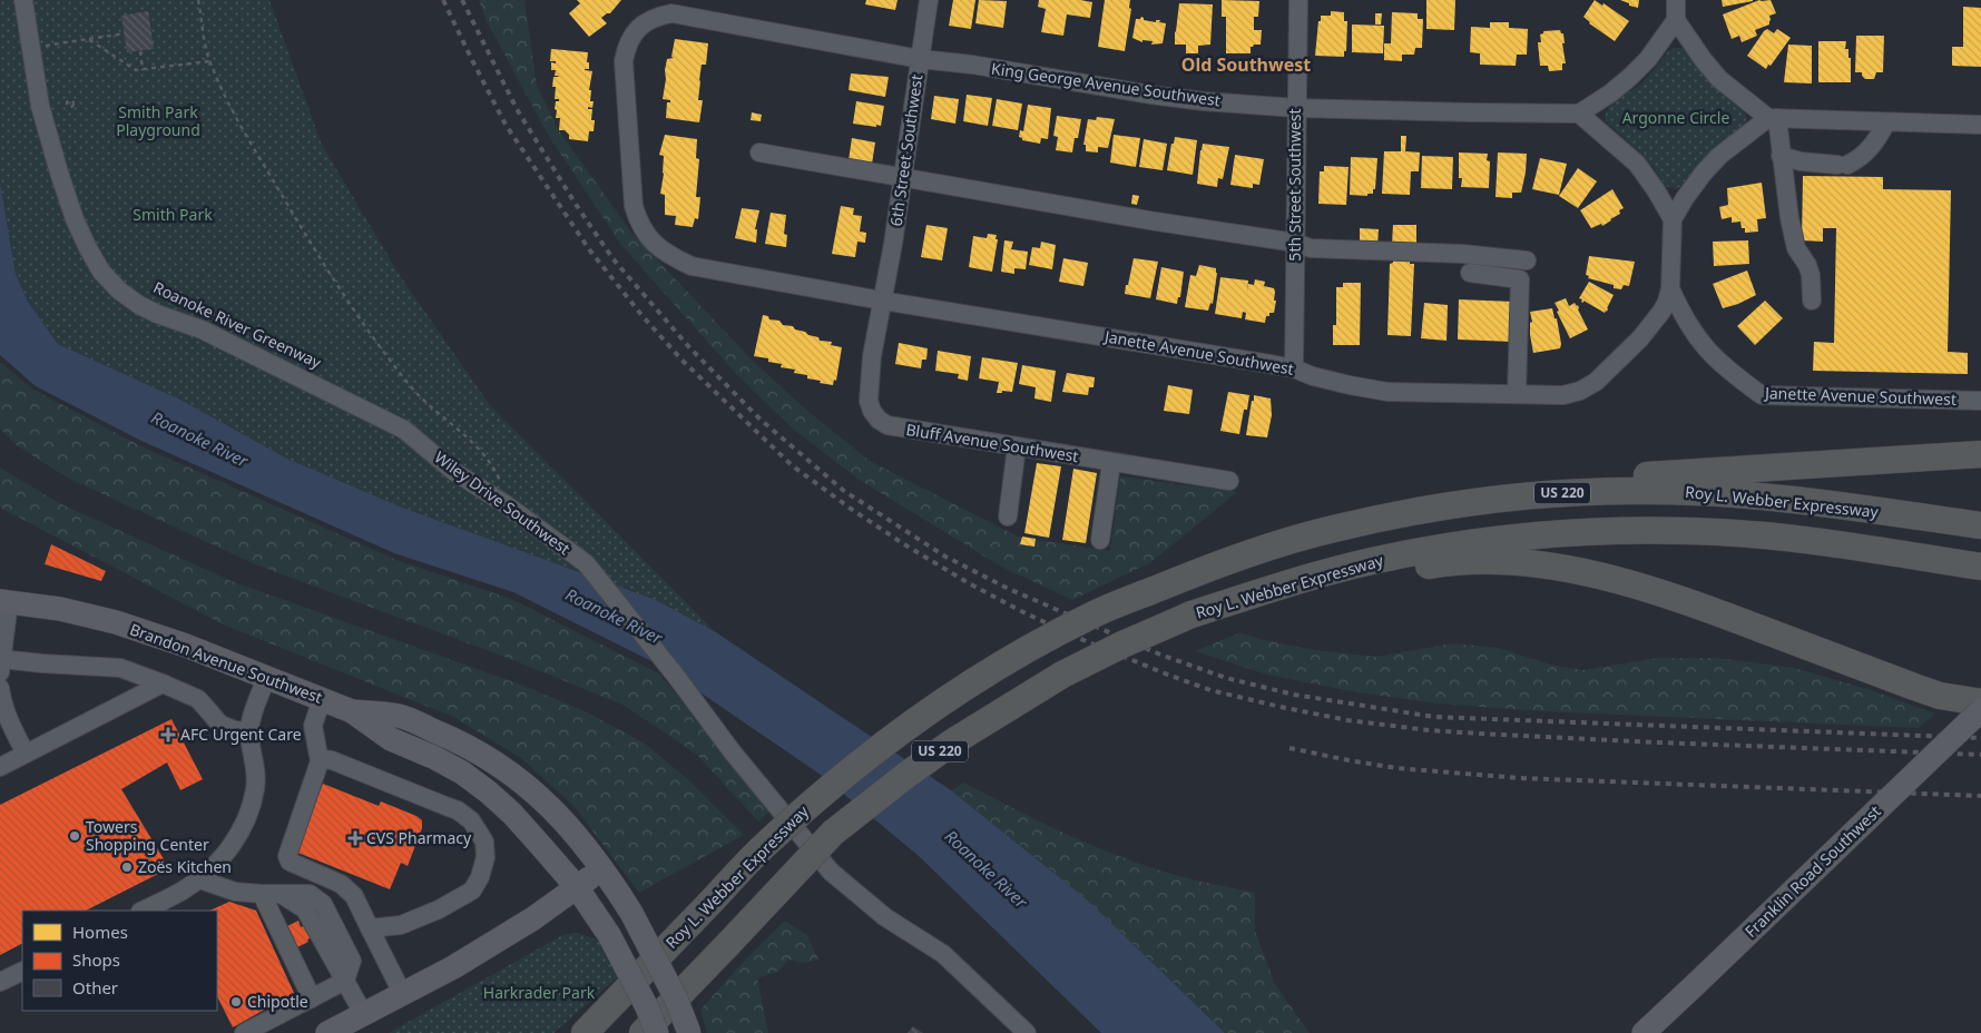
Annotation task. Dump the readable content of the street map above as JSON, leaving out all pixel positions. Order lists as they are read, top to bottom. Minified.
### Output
{"streets":{"highway":["US 220","Roy L. Webber Expressway"],"main road":["Brandon Avenue Southwest","Franklin Road Southwest"],"street":["King George Avenue Southwest","6th Street Southwest","5th Street Southwest","Janette Avenue Southwest","Bluff Avenue Southwest","Wiley Drive Southwest"]},"crossings":[["King George Avenue Southwest","6th Street Southwest"],["King George Avenue Southwest","5th Street Southwest"],["King George Avenue Southwest","Janette Avenue Southwest"],["6th Street Southwest","Janette Avenue Southwest"],["6th Street Southwest","Bluff Avenue Southwest"],["5th Street Southwest","Janette Avenue Southwest"],["Janette Avenue Southwest","Bluff Avenue Southwest"]],"districts":["Old Southwest"],"water":["Roanoke River"],"parks":["Smith Park Playground","Argonne Circle","Smith Park","Harkrader Park"],"places":{"health":["AFC Urgent Care","CVS Pharmacy"],"other":["Towers Shopping Center","Zoës Kitchen","Chipotle"]},"legend":["Homes","Shops","Other"]}
